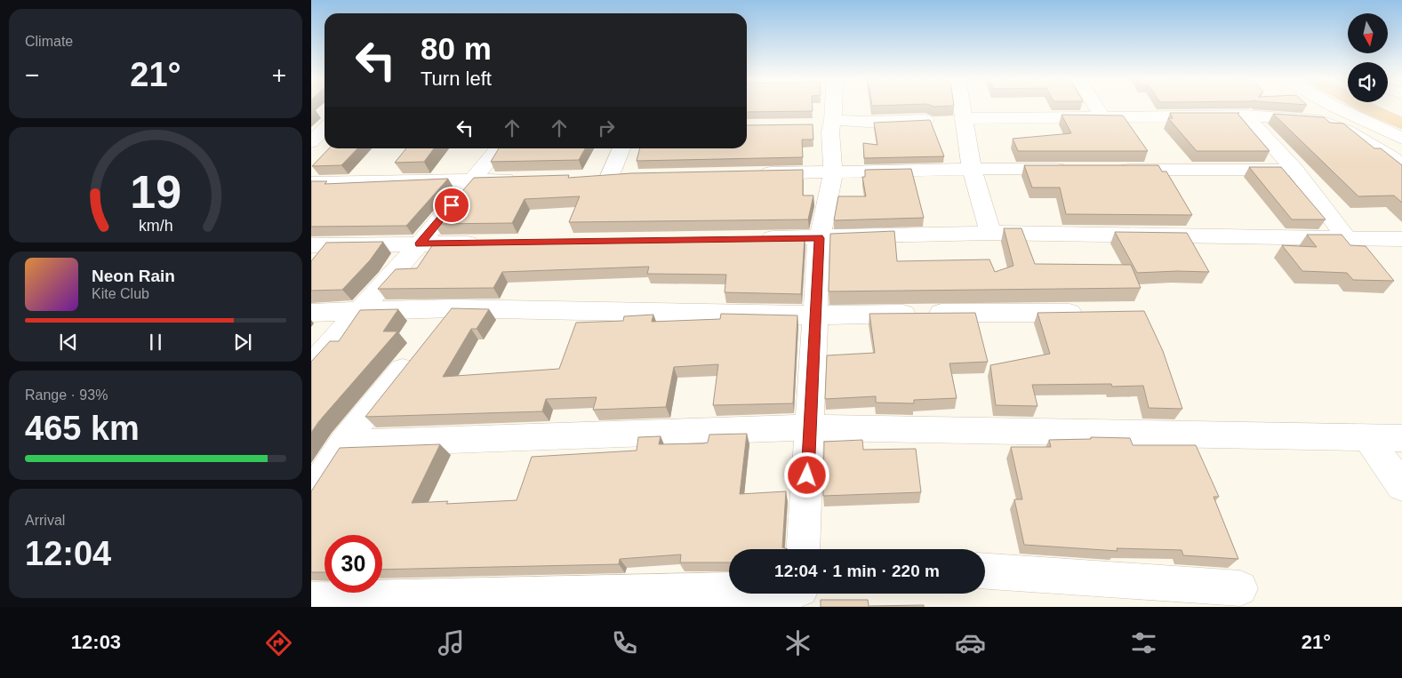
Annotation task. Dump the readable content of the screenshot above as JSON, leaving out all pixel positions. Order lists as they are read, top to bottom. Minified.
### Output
{"north":"bottom","page":{"tile":["Climate",["Range · 93%","465 km"],["Arrival","12:04"]],"turn":["80 m","Turn left"],"heat":["−","21°","+"],"song":["Neon Rain","Kite Club"],"limit":"30","trip":"12:04 · 1 min · 220 m","tabs":["12:03","21°"],"gauge":["19","km/h"]}}
